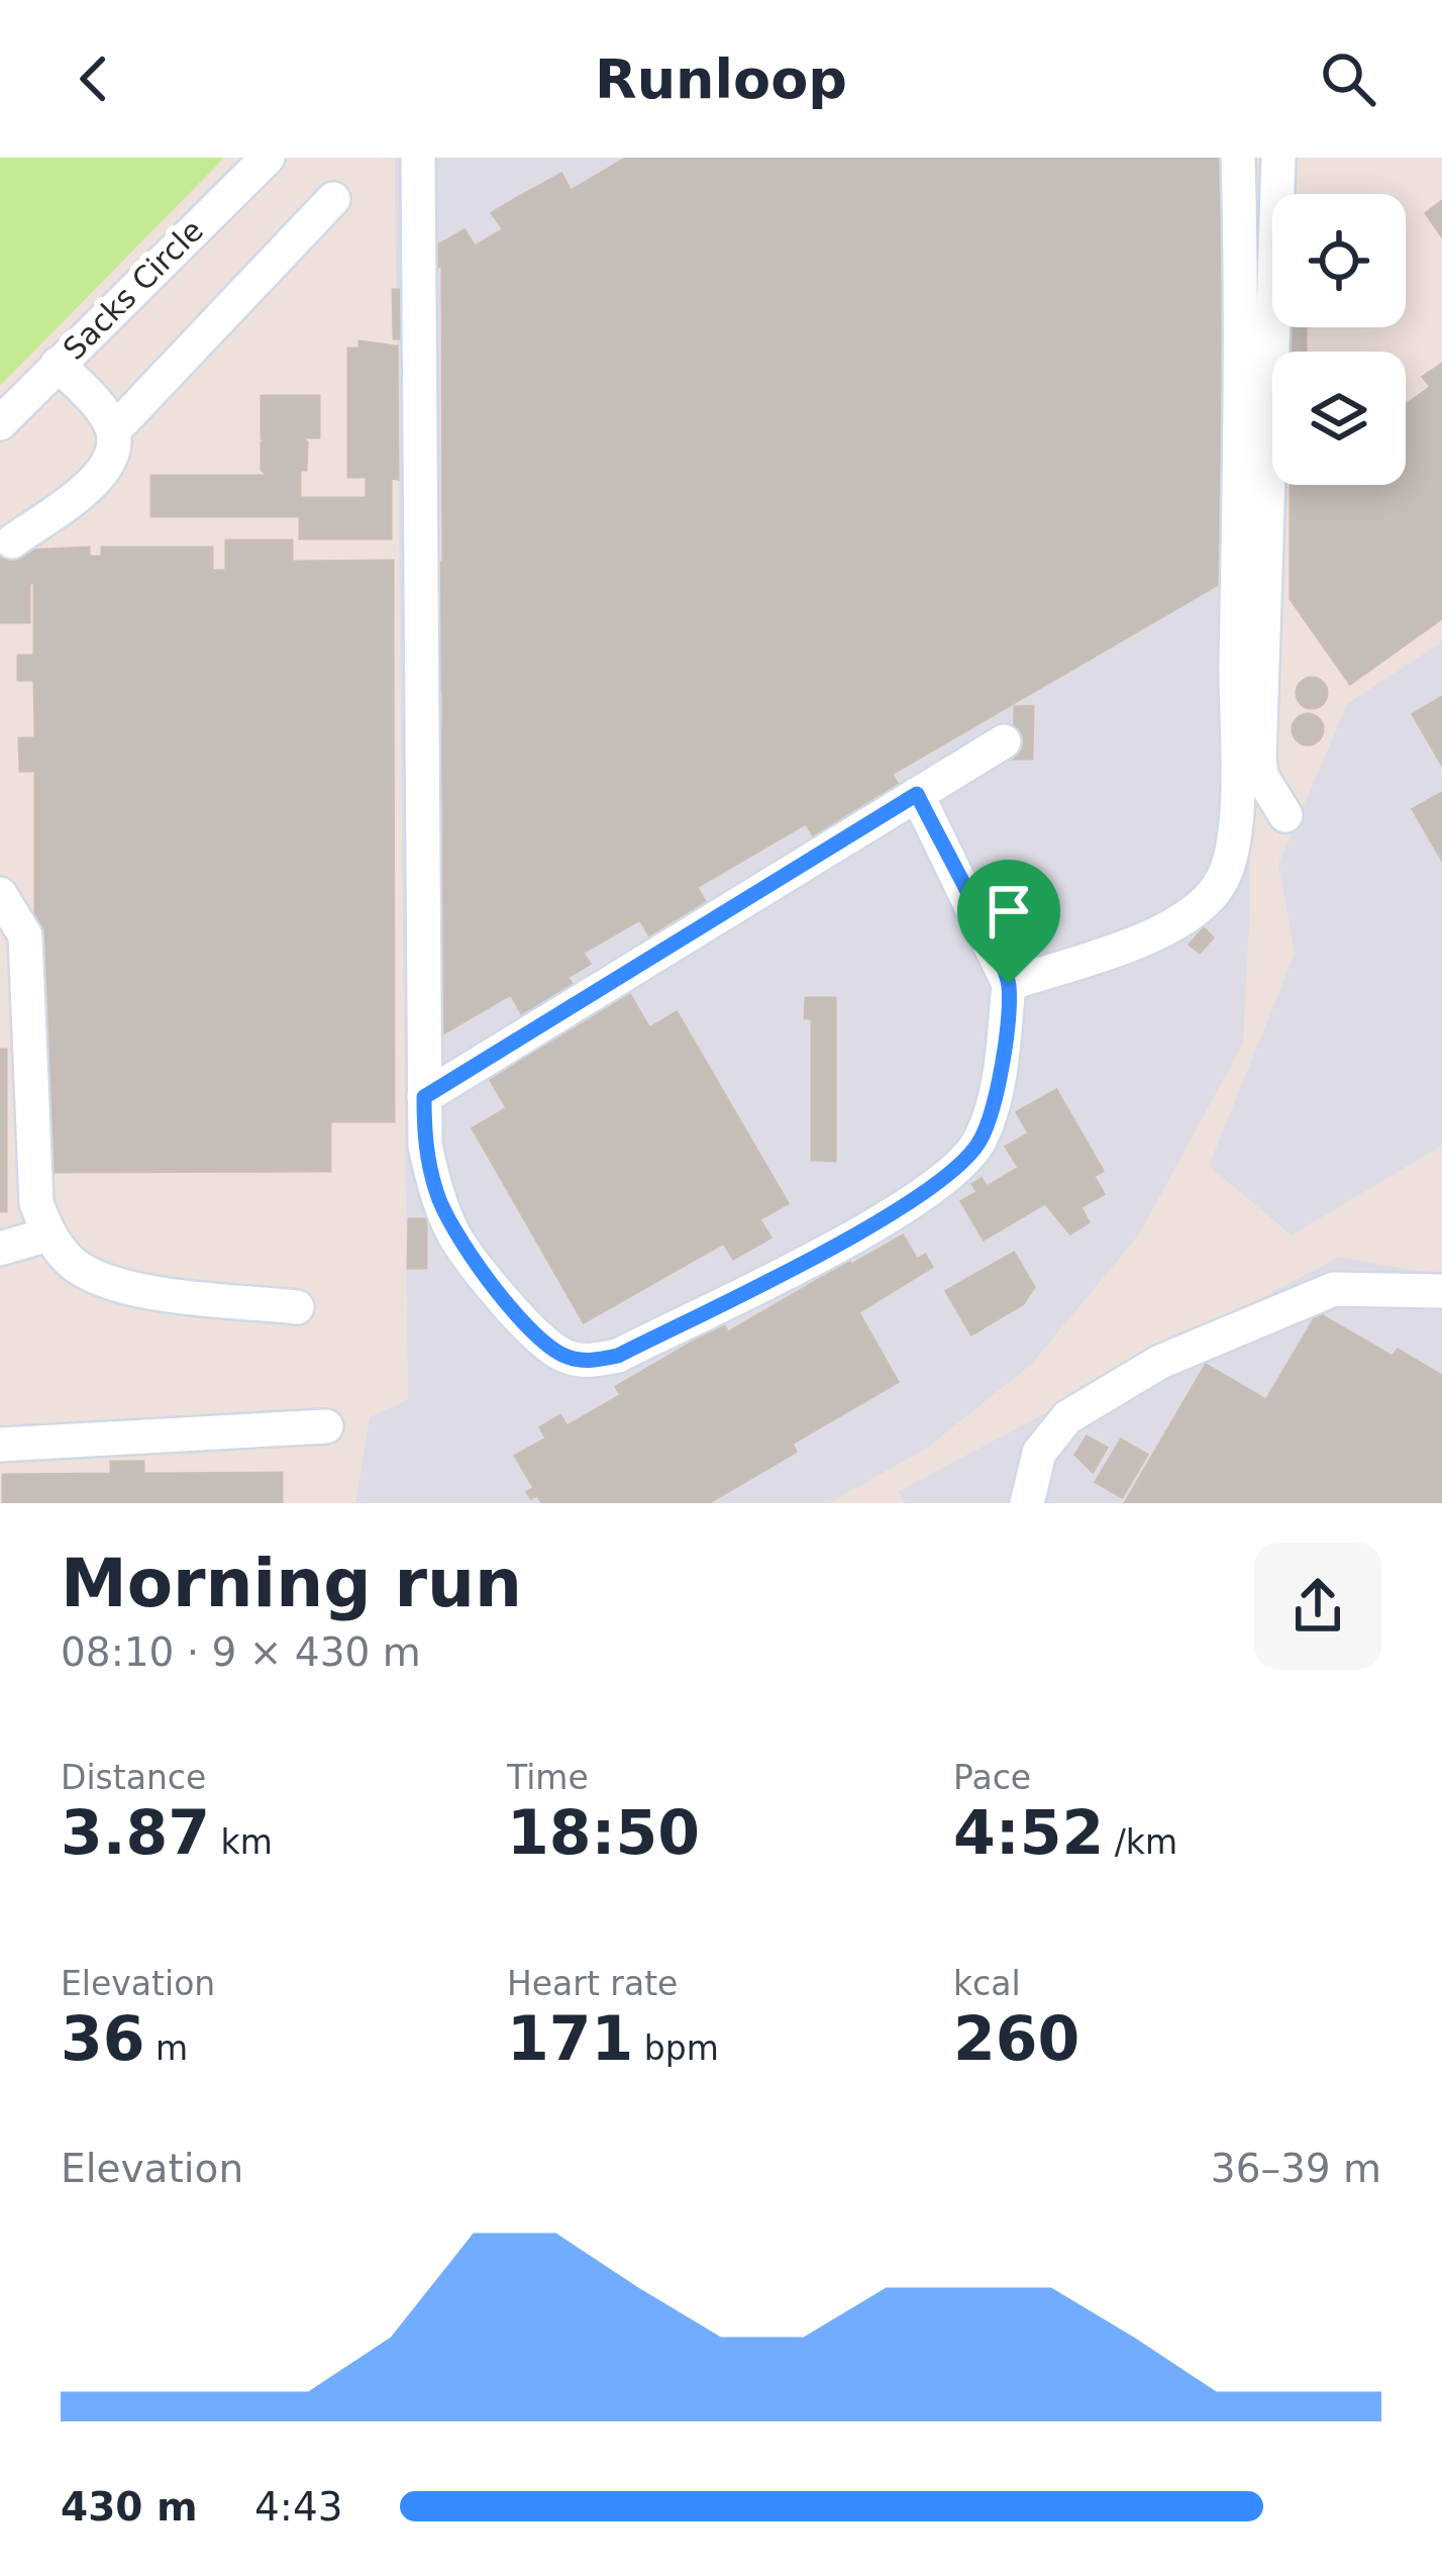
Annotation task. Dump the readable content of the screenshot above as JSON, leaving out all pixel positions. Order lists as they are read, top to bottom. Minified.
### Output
{"streets":{"lane":["Sacks Circle"]},"page":{"header":"Runloop","heading":["Morning run","08:10 · 9 × 430 m"],"stats":[["Distance","3.87 km"],["Time","18:50"],["Pace","4:52 /km"],["Elevation","36 m"],["Heart rate","171 bpm"],["kcal","260"]],"chart":["Elevation","36–39 m"],"list":[{"name":"430 m","note":"4:43"}]}}
